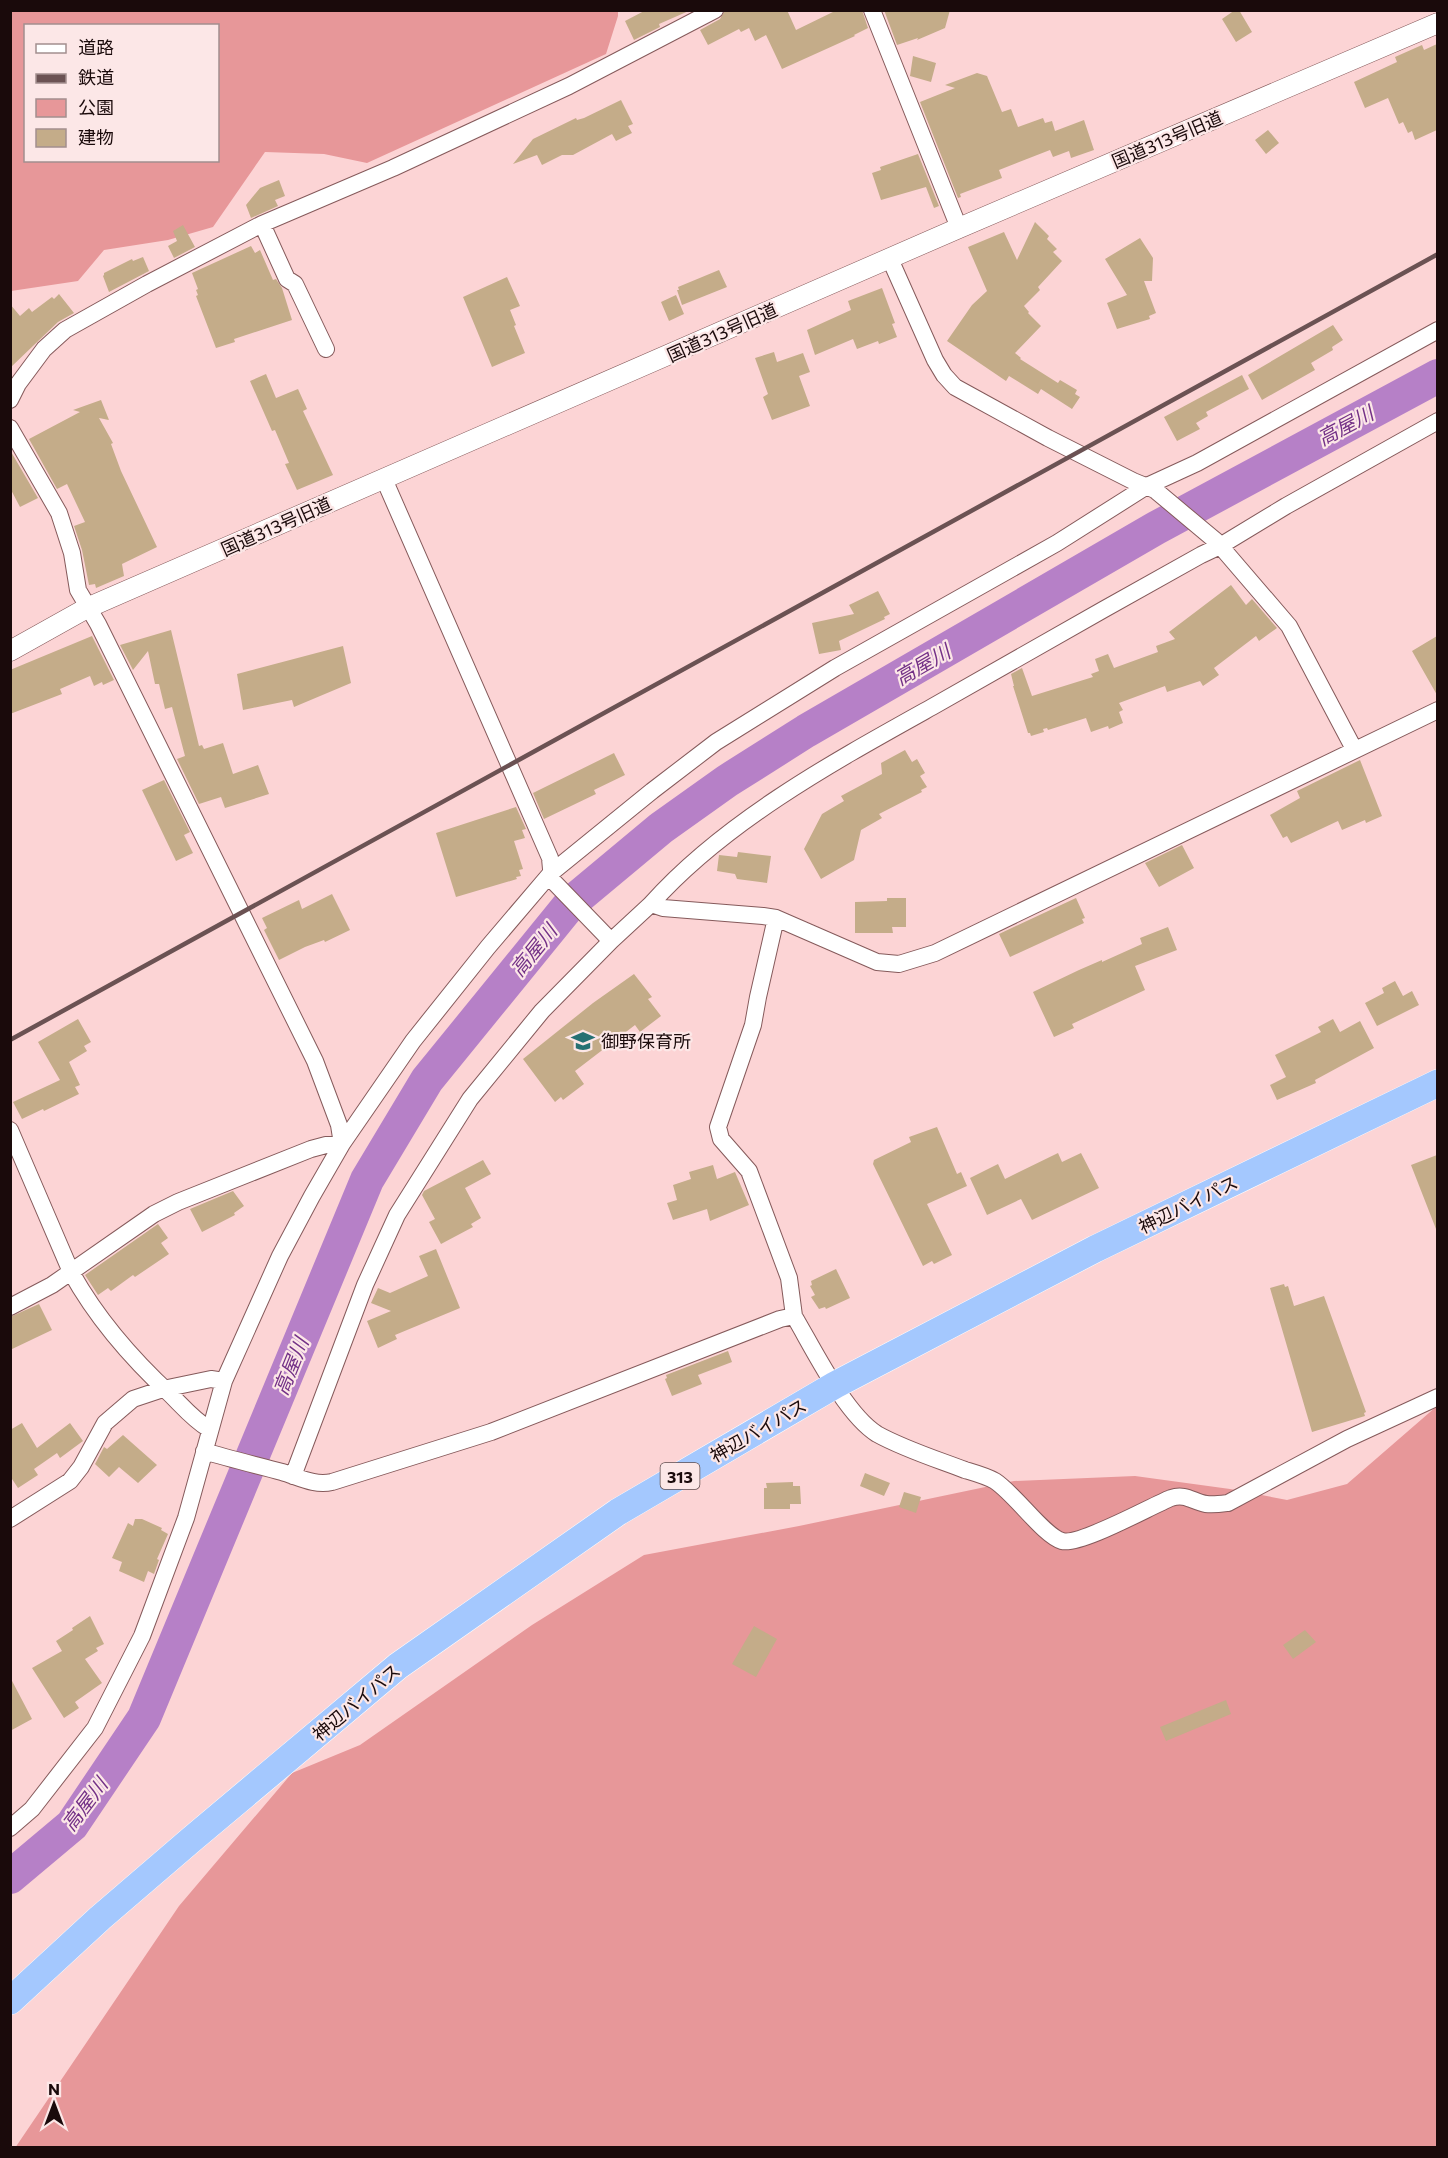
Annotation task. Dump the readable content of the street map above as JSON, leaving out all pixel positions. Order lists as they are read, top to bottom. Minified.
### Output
{"streets":{"highway":["神辺バイパス","313"],"street":["国道313号旧道"]},"water":["高屋川"],"places":{"school or university":["御野保育所"]},"legend":["道路","鉄道","公園","建物"],"north":"top"}
